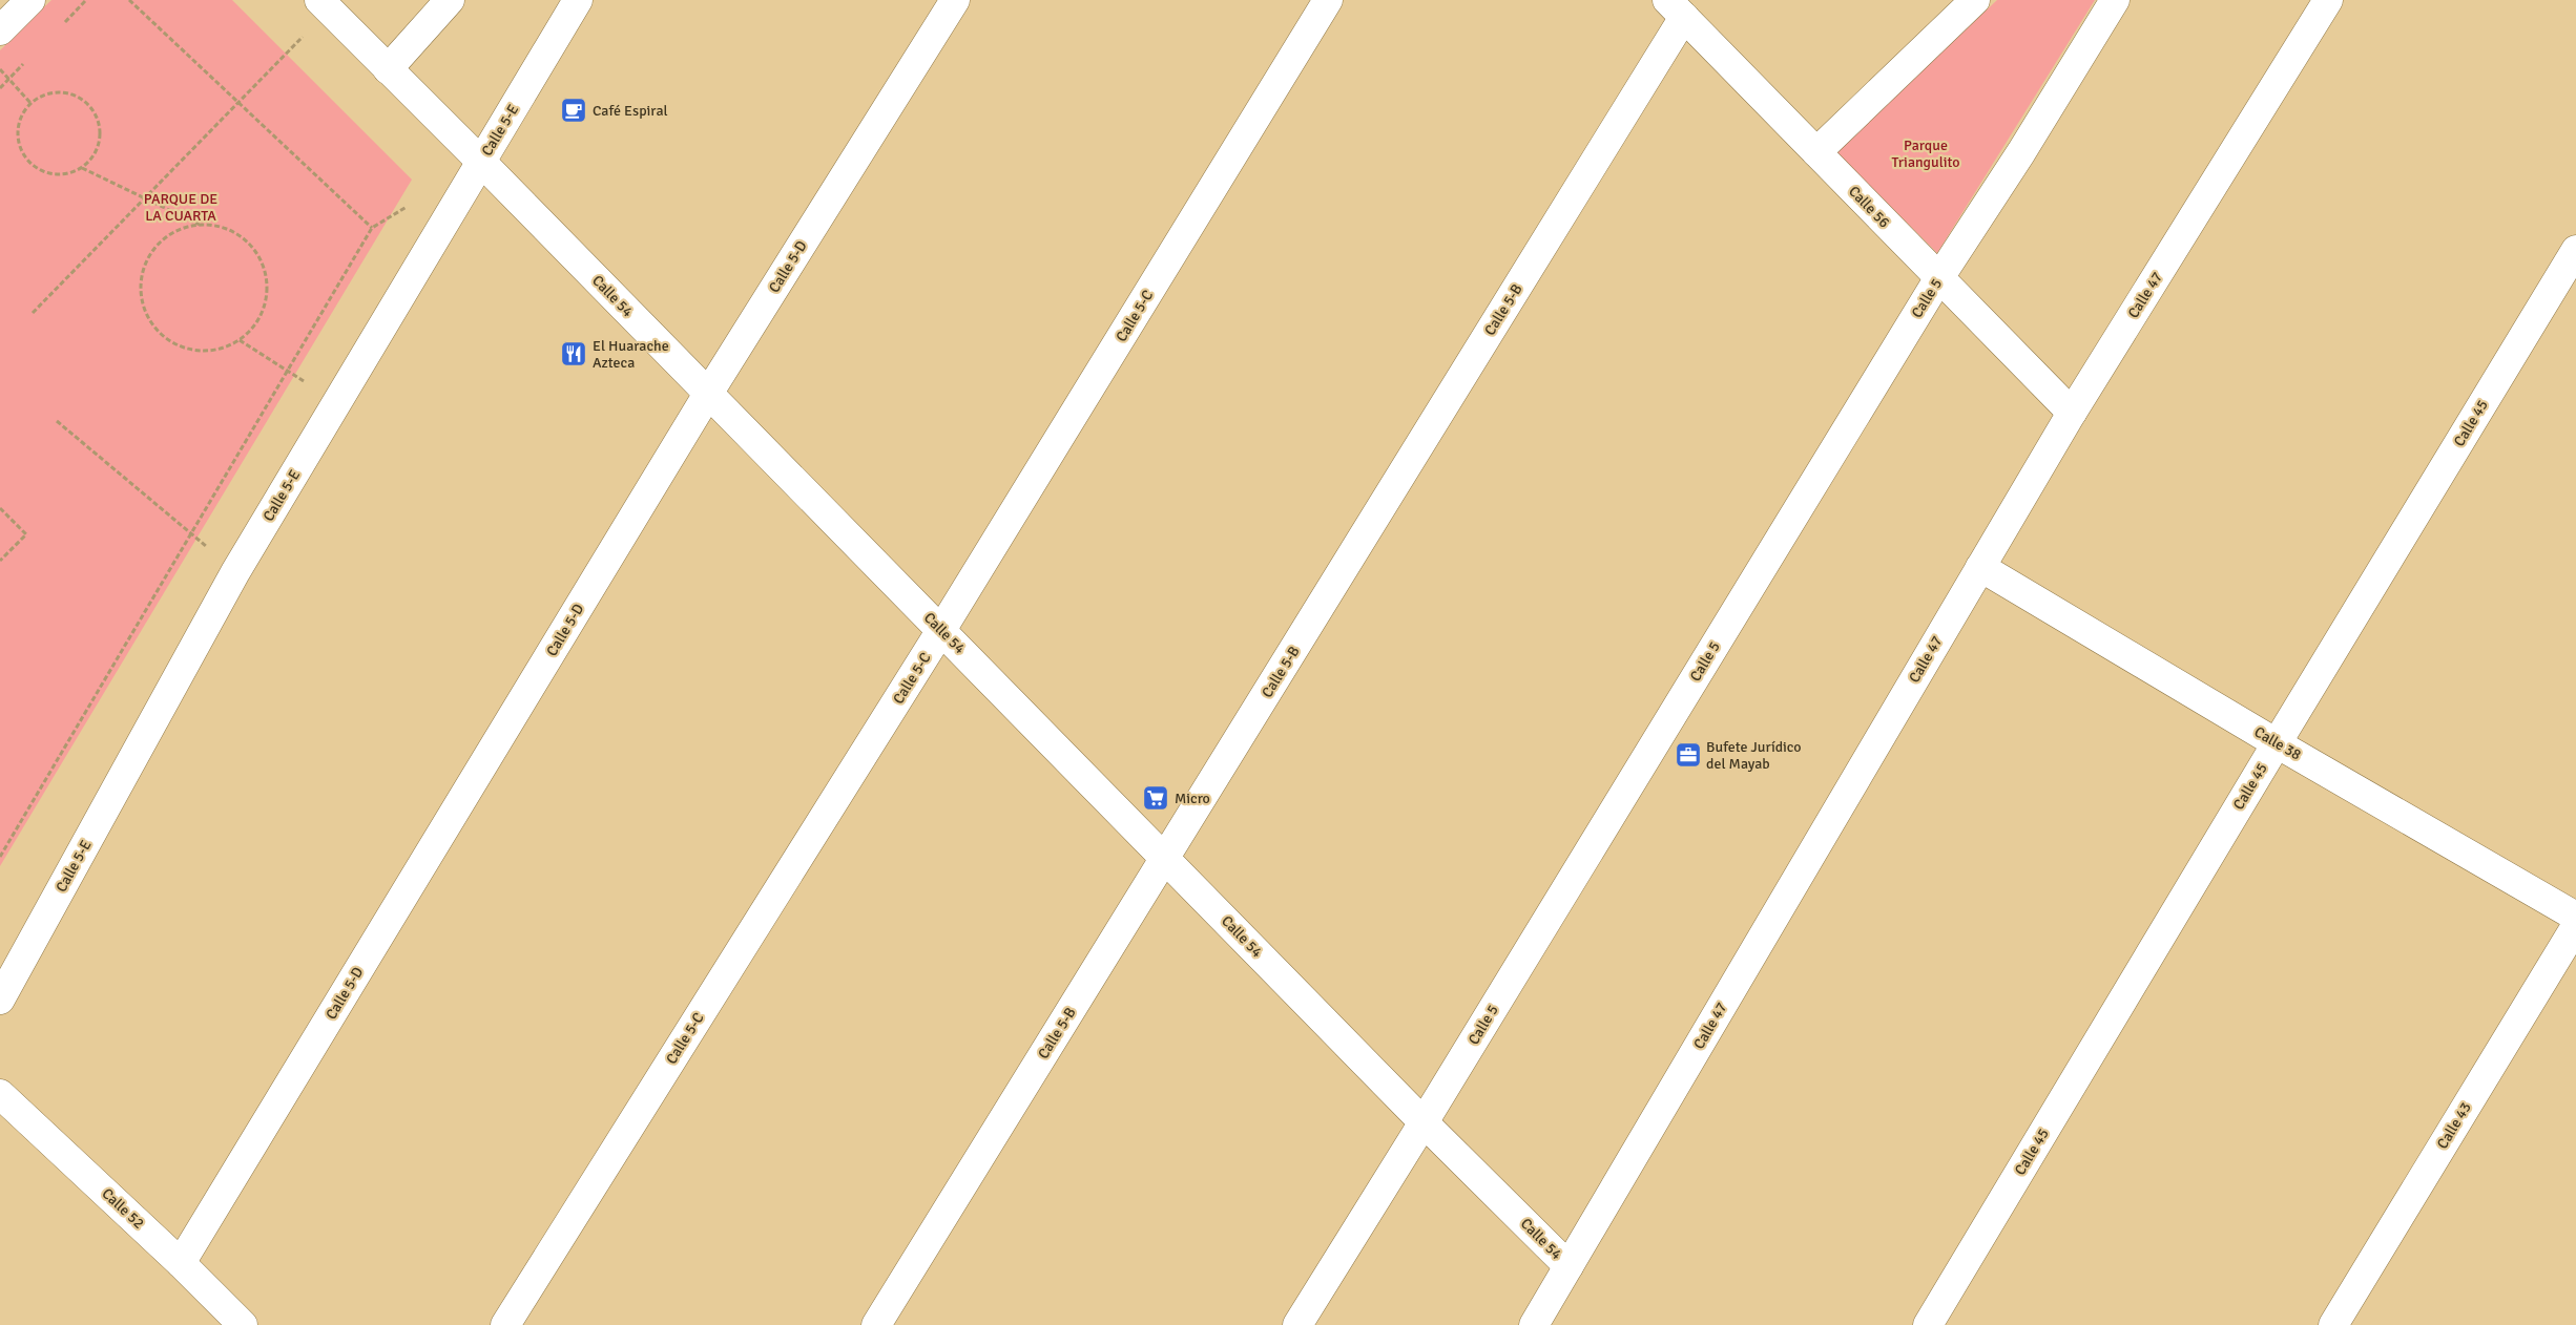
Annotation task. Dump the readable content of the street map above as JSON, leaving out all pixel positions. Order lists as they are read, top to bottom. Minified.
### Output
{"streets":{"street":["Calle 5-E","Calle 56","Calle 5-D","Calle 47","Calle 54","Calle 5","Calle 5-B","Calle 5-C","Calle 45","Calle 38","Calle 43","Calle 52"]},"crossings":[["Calle 5-E","Calle 54"],["Calle 56","Calle 47"],["Calle 56","Calle 5"],["Calle 56","Calle 5-B"],["Calle 5-D","Calle 54"],["Calle 5-D","Calle 52"],["Calle 47","Calle 54"],["Calle 47","Calle 38"],["Calle 54","Calle 5"],["Calle 54","Calle 5-B"],["Calle 54","Calle 5-C"],["Calle 45","Calle 38"]],"parks":["Parque Triangulito","PARQUE DE LA CUARTA"],"places":{"cafe":["Café Espiral"],"restaurant":["El Huarache Azteca"],"office":["Bufete Jurídico del Mayab"],"supermarket":["Micro"]}}
